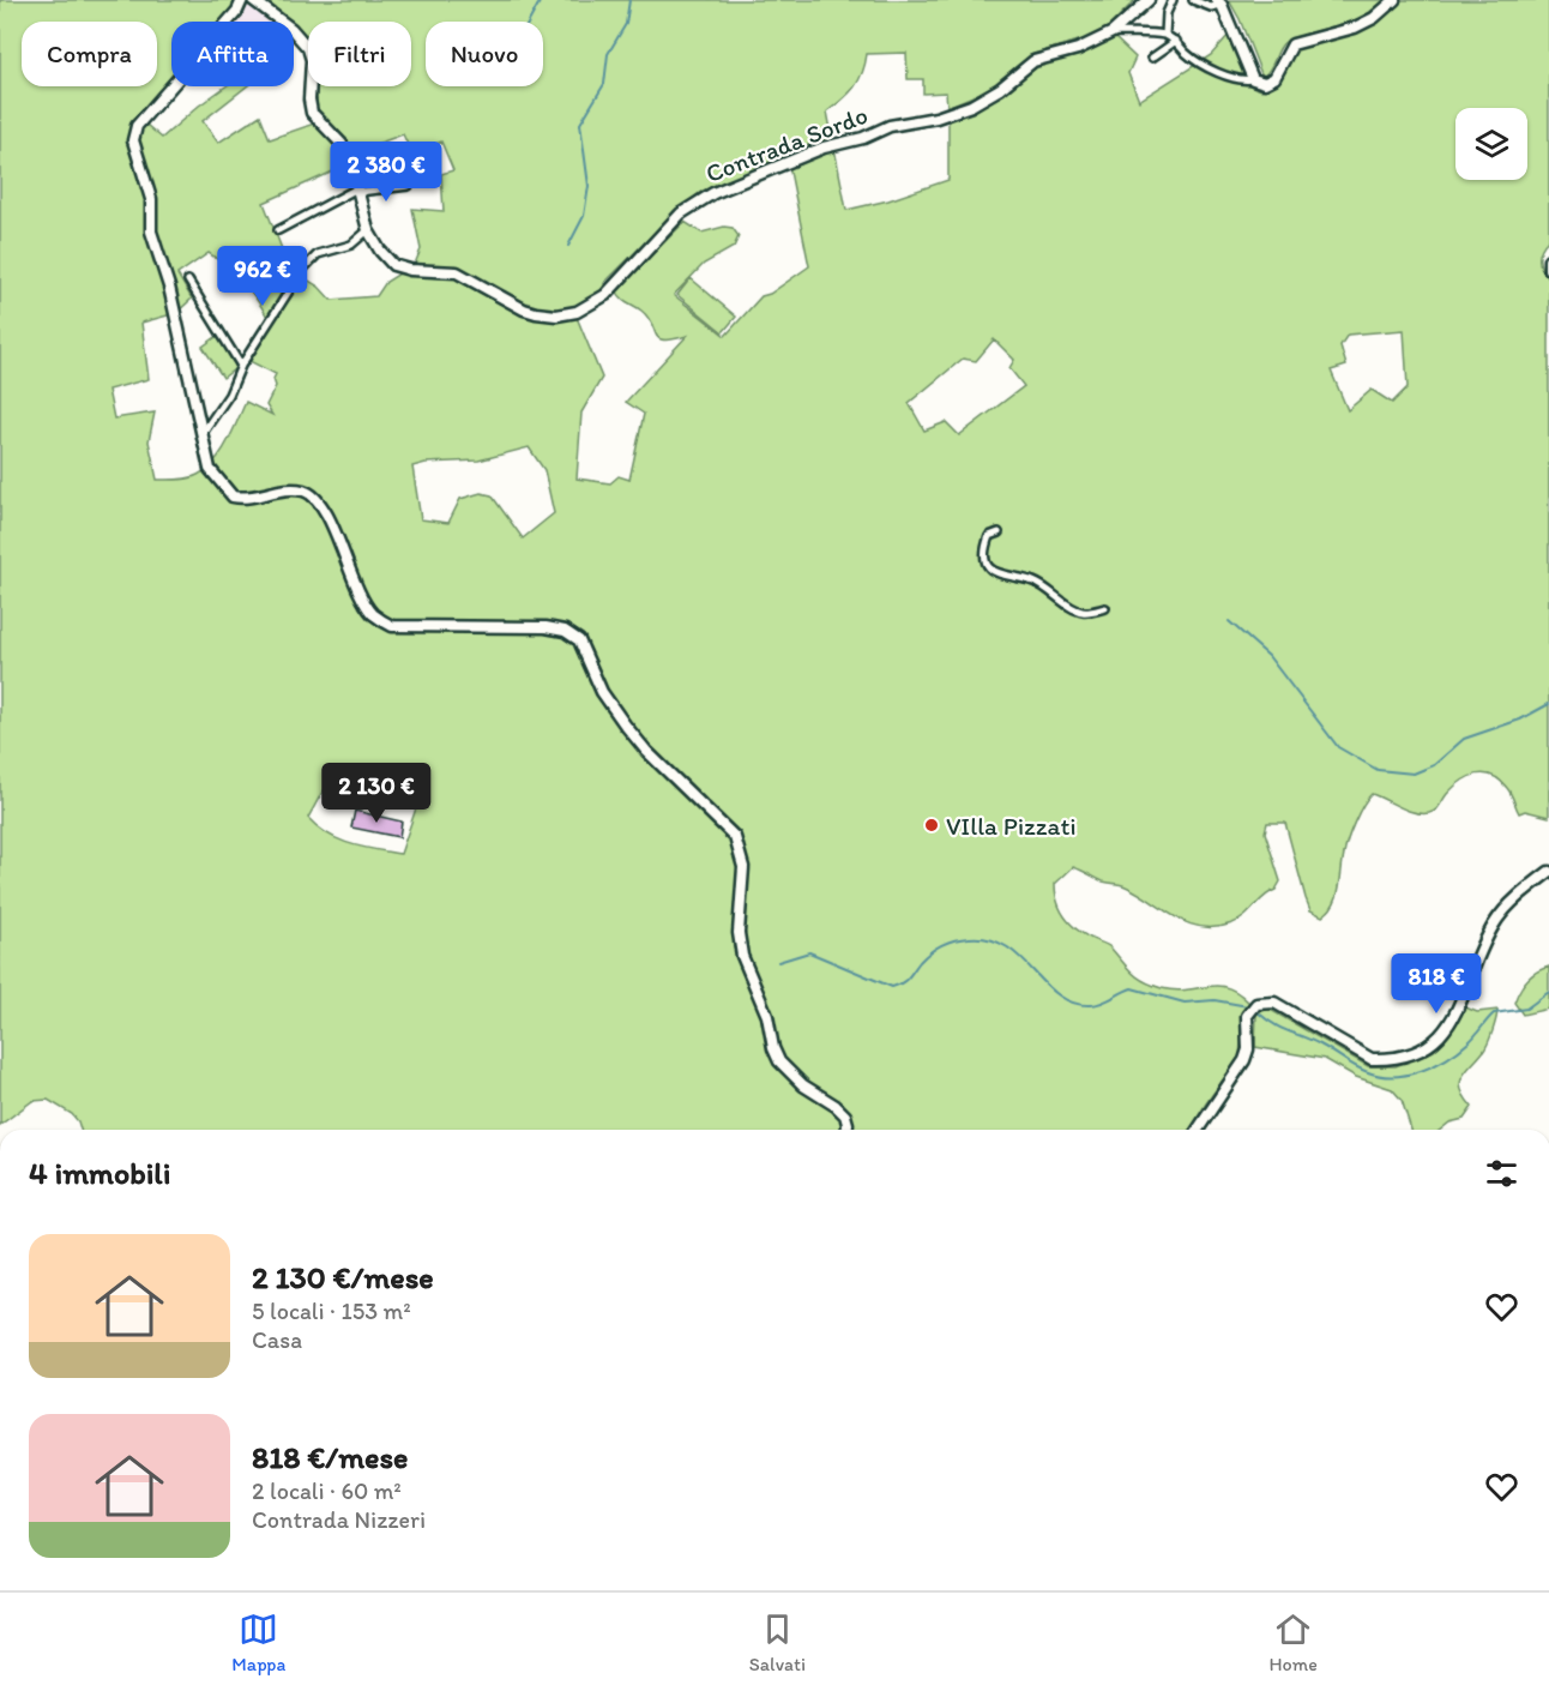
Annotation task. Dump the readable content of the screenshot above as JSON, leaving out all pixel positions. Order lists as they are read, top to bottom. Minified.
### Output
{"streets":{"street":["Contrada Sordo"]},"places":["VIlla Pizzati"],"page":{"chip":["Compra","Affitta","Filtri","Nuovo"],"price":["2 380 €","962 €","2 130 €","818 €"],"heading":"4 immobili","list":[{"name":"2 130 €/mese","note":"5 locali · 153 m² · Casa"},{"name":"818 €/mese","note":"2 locali · 60 m² · Contrada Nizzeri"}],"tabs":["Mappa","Salvati","Home"]}}
